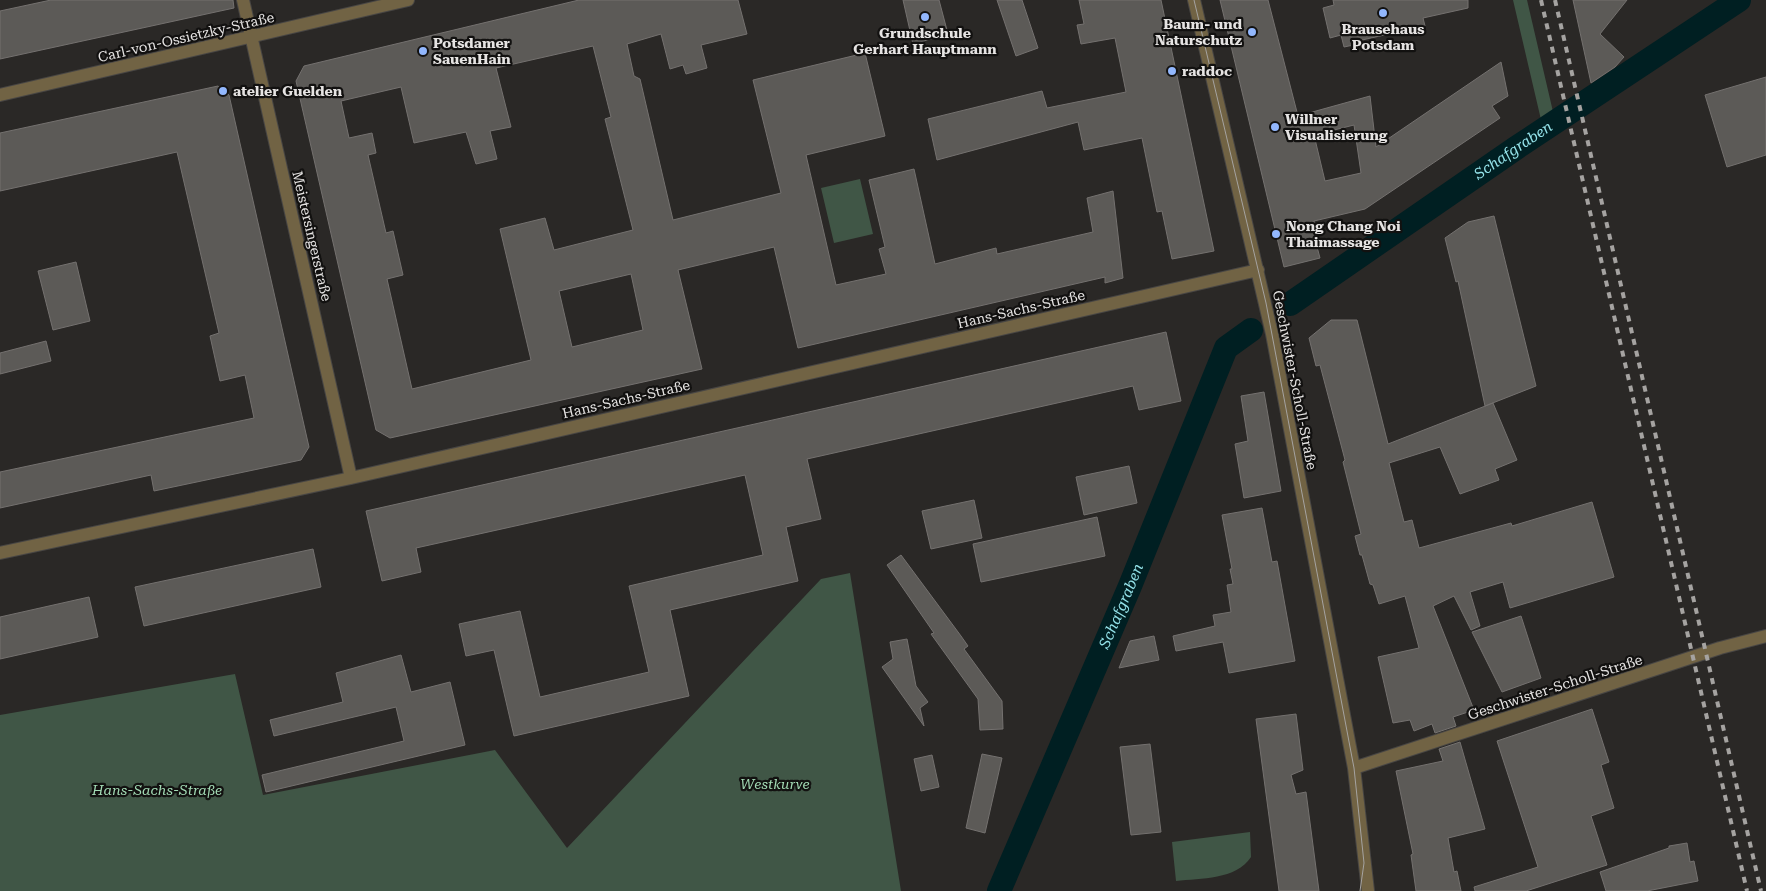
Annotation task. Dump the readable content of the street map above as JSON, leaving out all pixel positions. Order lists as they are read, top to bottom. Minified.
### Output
{"streets":{"street":["Carl-von-Ossietzky-Straße","Meistersingerstraße","Hans-Sachs-Straße","Geschwister-Scholl-Straße"]},"crossings":[["Carl-von-Ossietzky-Straße","Meistersingerstraße"],["Meistersingerstraße","Hans-Sachs-Straße"],["Hans-Sachs-Straße","Geschwister-Scholl-Straße"]],"water":["Schafgraben"],"parks":["Westkurve","Hans-Sachs-Straße"],"places":["Brausehaus Potsdam","Grundschule Gerhart Hauptmann","Baum- und Naturschutz","Potsdamer SauenHain","raddoc","atelier Guelden","Willner Visualisierung","Nong Chang Noi Thaimassage"]}
